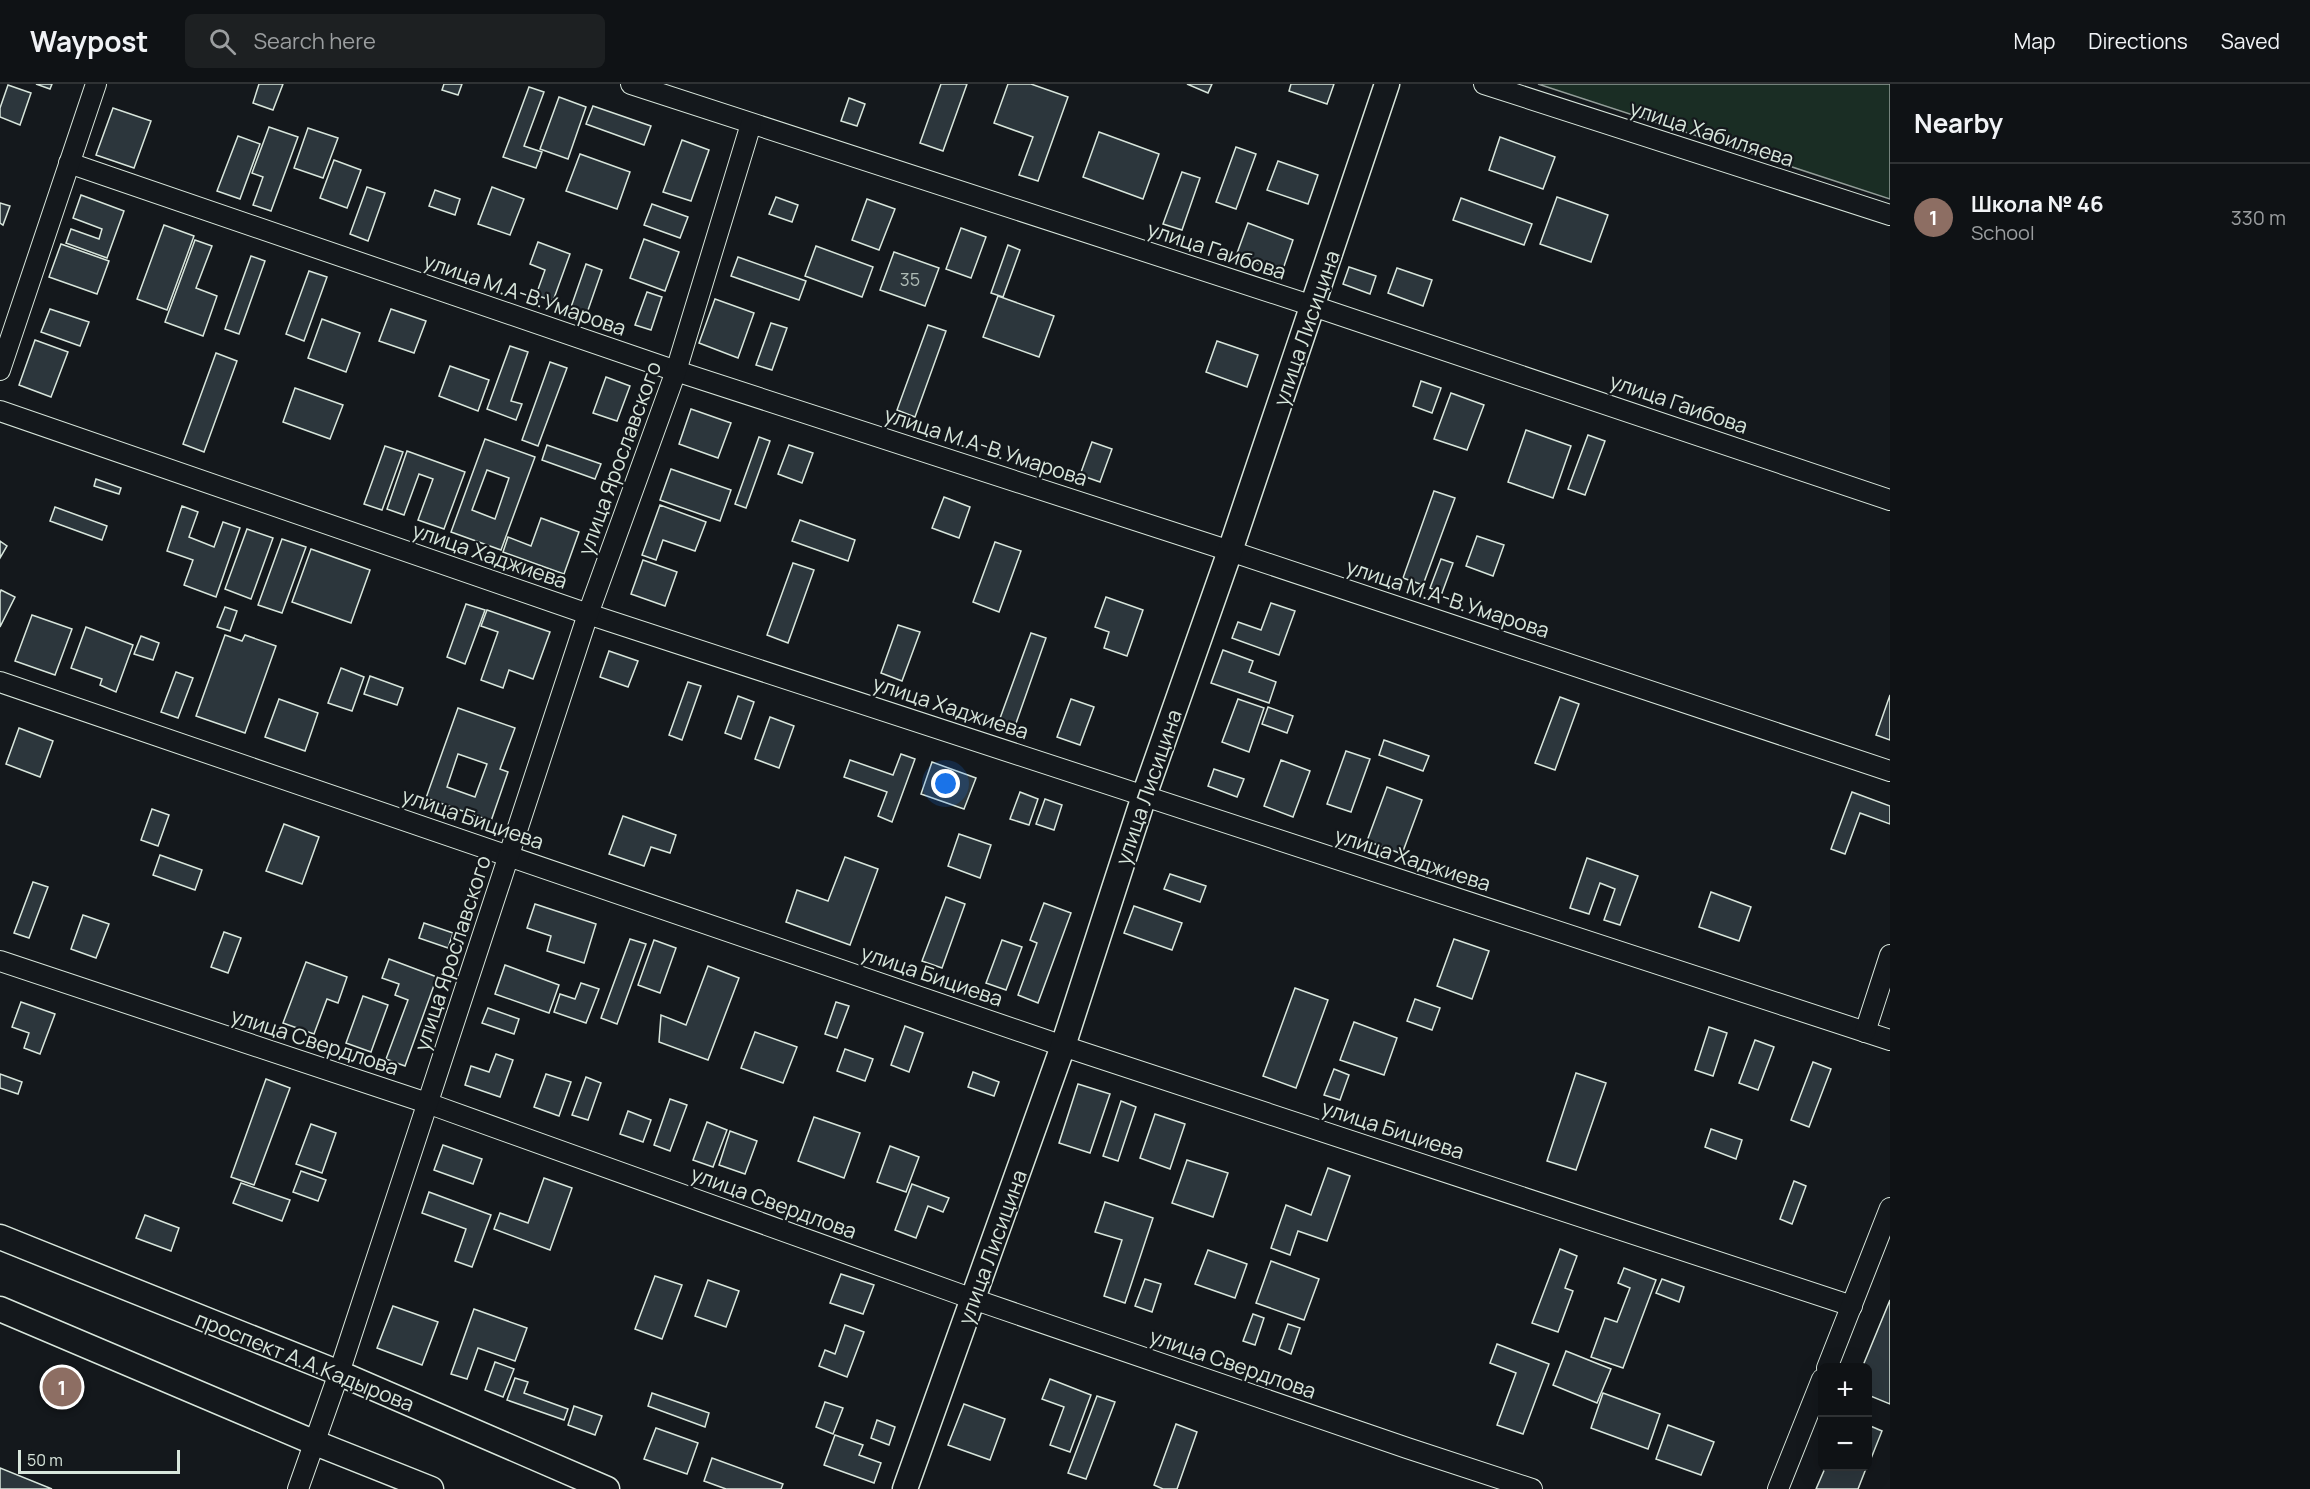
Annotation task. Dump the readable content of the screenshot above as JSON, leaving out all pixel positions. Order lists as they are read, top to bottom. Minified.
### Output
{"streets":{"street":["улица Хабиляева","улица Гаибова","улица М.А-В.Умарова","улица Лисицина","улица Ярославского","улица Хаджиева","улица Бициева","улица Свердлова","проспект А.А.Кадырова"]},"crossings":[["улица Гаибова","улица Лисицина"],["улица Гаибова","улица Ярославского"],["улица М.А-В.Умарова","улица Лисицина"],["улица М.А-В.Умарова","улица Ярославского"],["улица Лисицина","улица Хаджиева"],["улица Лисицина","улица Бициева"],["улица Лисицина","улица Свердлова"],["улица Ярославского","улица Хаджиева"],["улица Ярославского","улица Бициева"],["улица Ярославского","улица Свердлова"],["улица Ярославского","проспект А.А.Кадырова"]],"house_numbers":["35"],"scale_bar":"50 m","page":{"header":"Waypost","search":"Search here","nav":["Map","Directions","Saved"],"heading":"Nearby","list":[{"mark":"1","name":"Школа № 46","note":"School","value":"330 m"}],"map_buttons":["+","−"],"pins":"1","scale":"50 m"}}
